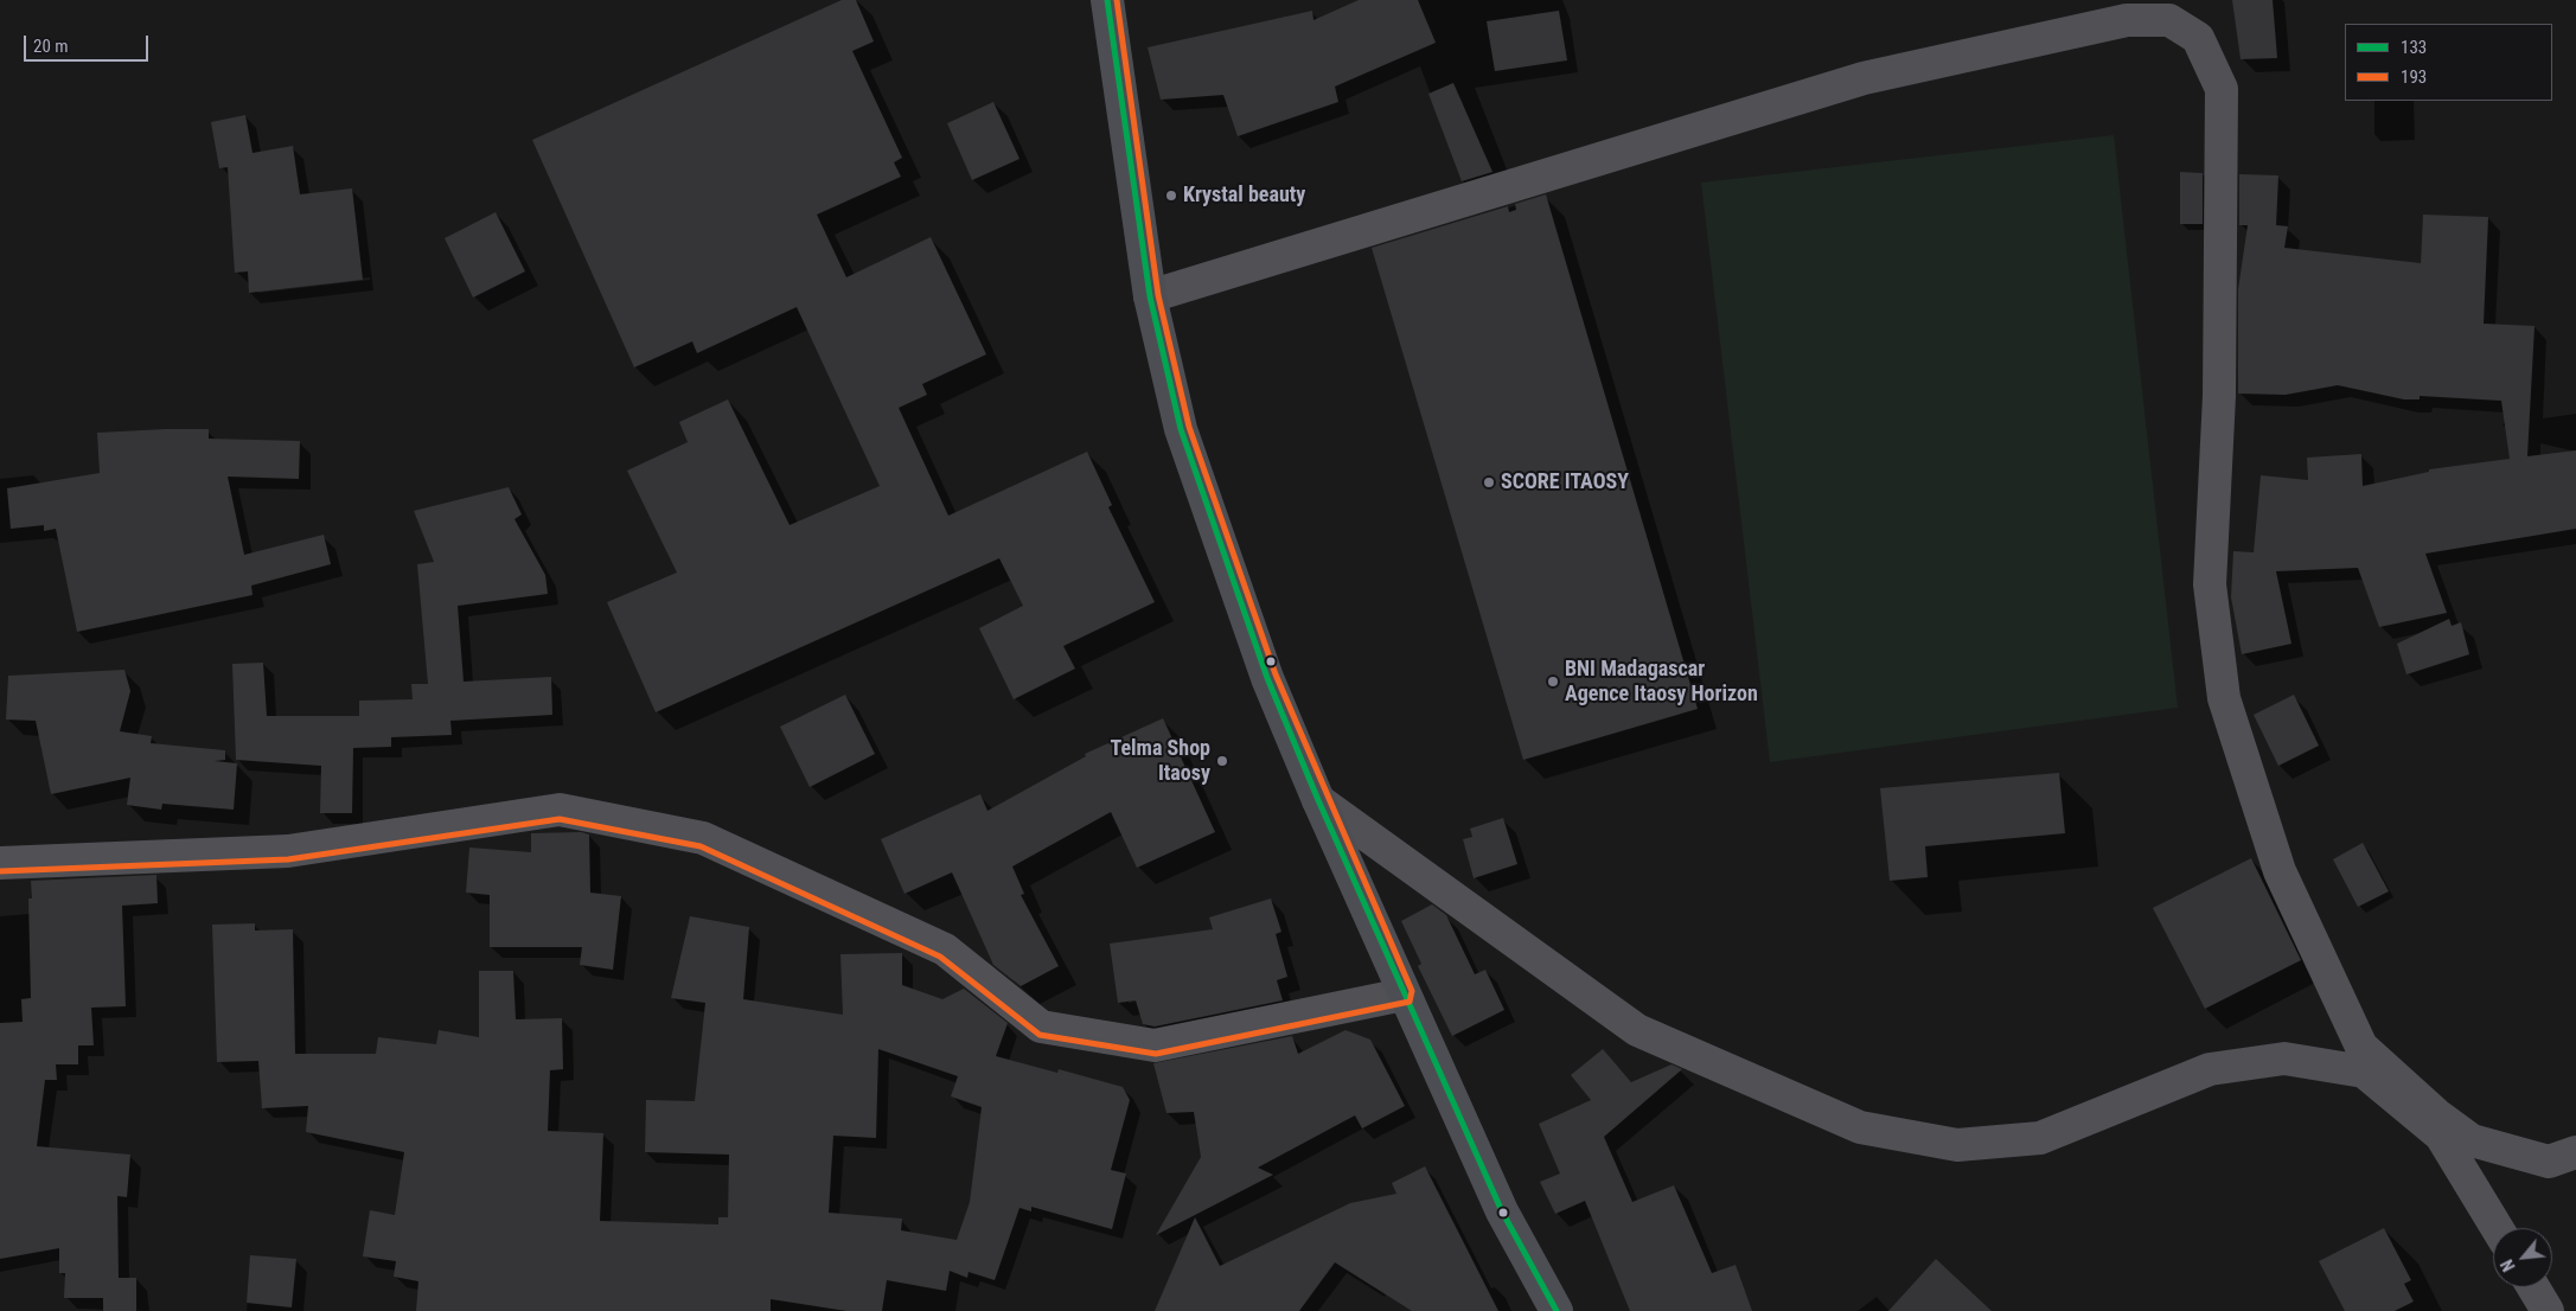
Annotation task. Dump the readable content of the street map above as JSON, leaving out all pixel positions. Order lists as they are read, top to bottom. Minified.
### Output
{"places":["Krystal beauty","SCORE ITAOSY","BNI Madagascar Agence Itaosy Horizon","Telma Shop Itaosy"],"lines":["transit line 133","transit line 193"],"legend":["133","193"],"scale_bar":"20 m","north":"bottom left"}
